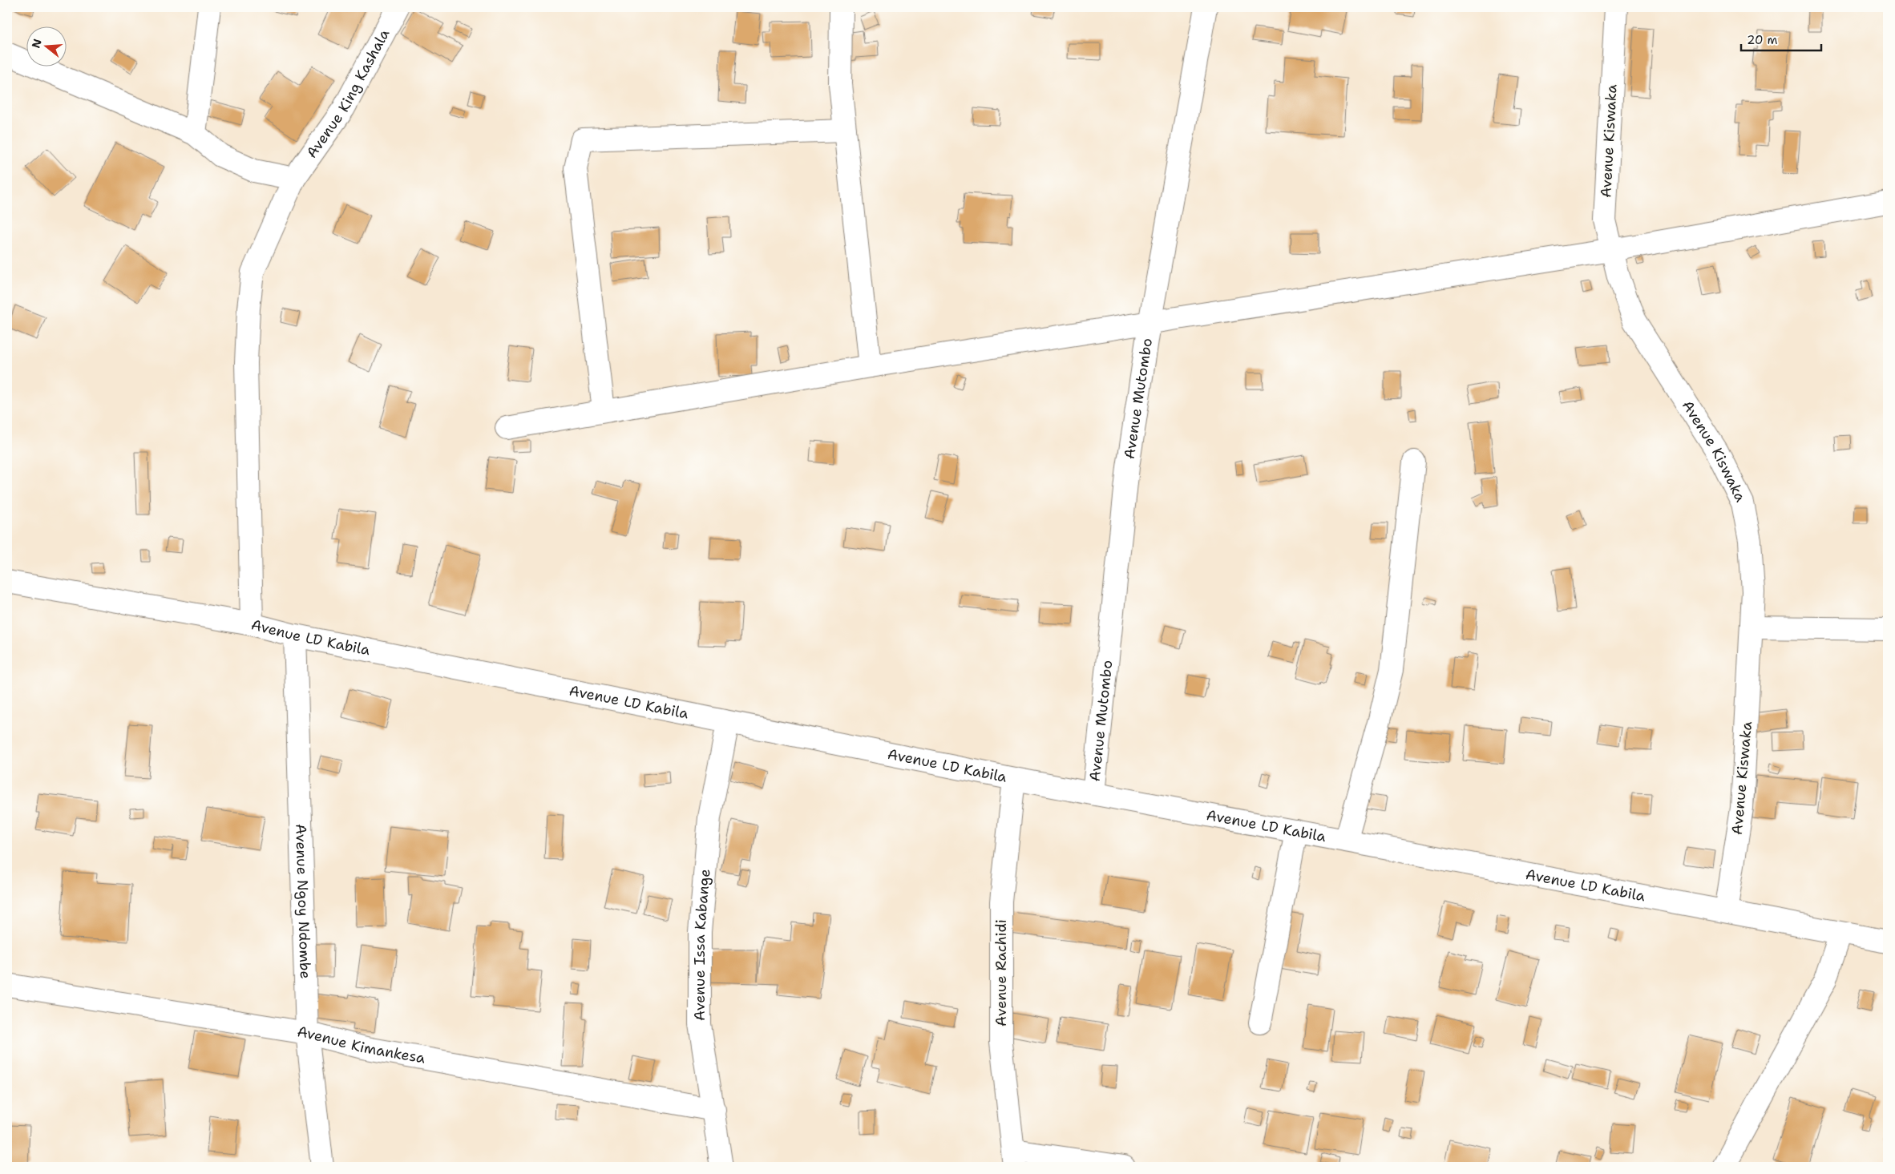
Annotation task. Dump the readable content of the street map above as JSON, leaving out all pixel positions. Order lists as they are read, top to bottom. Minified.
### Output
{"streets":{"street":["Avenue King Kashala","Avenue Kiswaka","Avenue Mutombo","Avenue LD Kabila","Avenue Ngoy Ndombe","Avenue Issa Kabange","Avenue Rachidi","Avenue Kimankesa"]},"crossings":[["Avenue King Kashala","Avenue LD Kabila"],["Avenue Kiswaka","Avenue LD Kabila"],["Avenue Mutombo","Avenue LD Kabila"],["Avenue LD Kabila","Avenue Ngoy Ndombe"],["Avenue LD Kabila","Avenue Issa Kabange"],["Avenue LD Kabila","Avenue Rachidi"],["Avenue Ngoy Ndombe","Avenue Kimankesa"],["Avenue Issa Kabange","Avenue Kimankesa"]],"scale_bar":"20 m","north":"left"}
